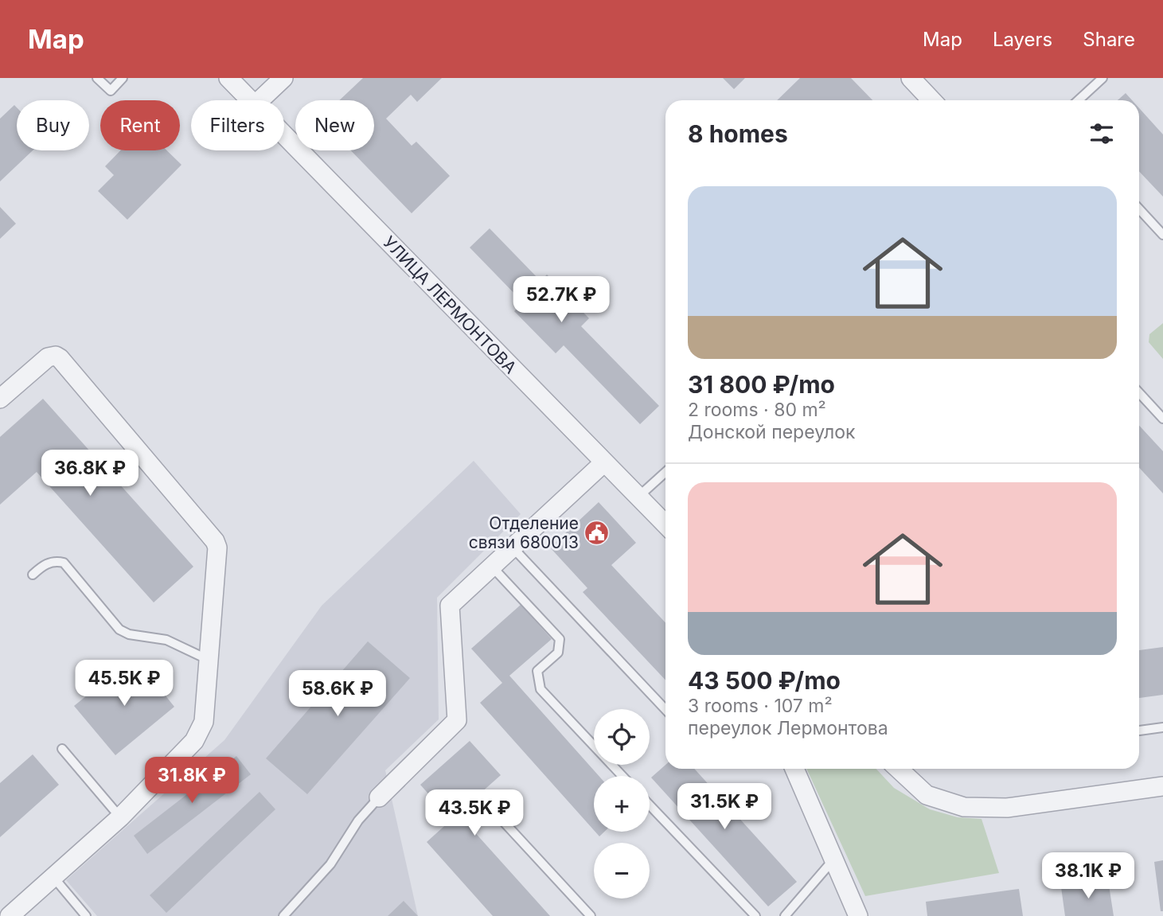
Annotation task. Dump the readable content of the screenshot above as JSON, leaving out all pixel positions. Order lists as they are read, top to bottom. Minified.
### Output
{"streets":{"street":["УЛИЦА ЛЕРМОНТОВА"]},"places":{"public building":["Отделение связи 680013"]},"page":{"header":"Map","nav":["Map","Layers","Share"],"chip":["Buy","Rent","Filters","New"],"heading":"8 homes","list":[{"name":"31 800 ₽/mo","note":"2 rooms · 80 m² · Донской переулок"},{"name":"43 500 ₽/mo","note":"3 rooms · 107 m² · переулок Лермонтова"}],"price":["52.7K ₽","36.8K ₽","45.5K ₽","58.6K ₽","31.8K ₽","31.5K ₽","43.5K ₽","38.1K ₽"],"map_buttons":["+","−"]}}
